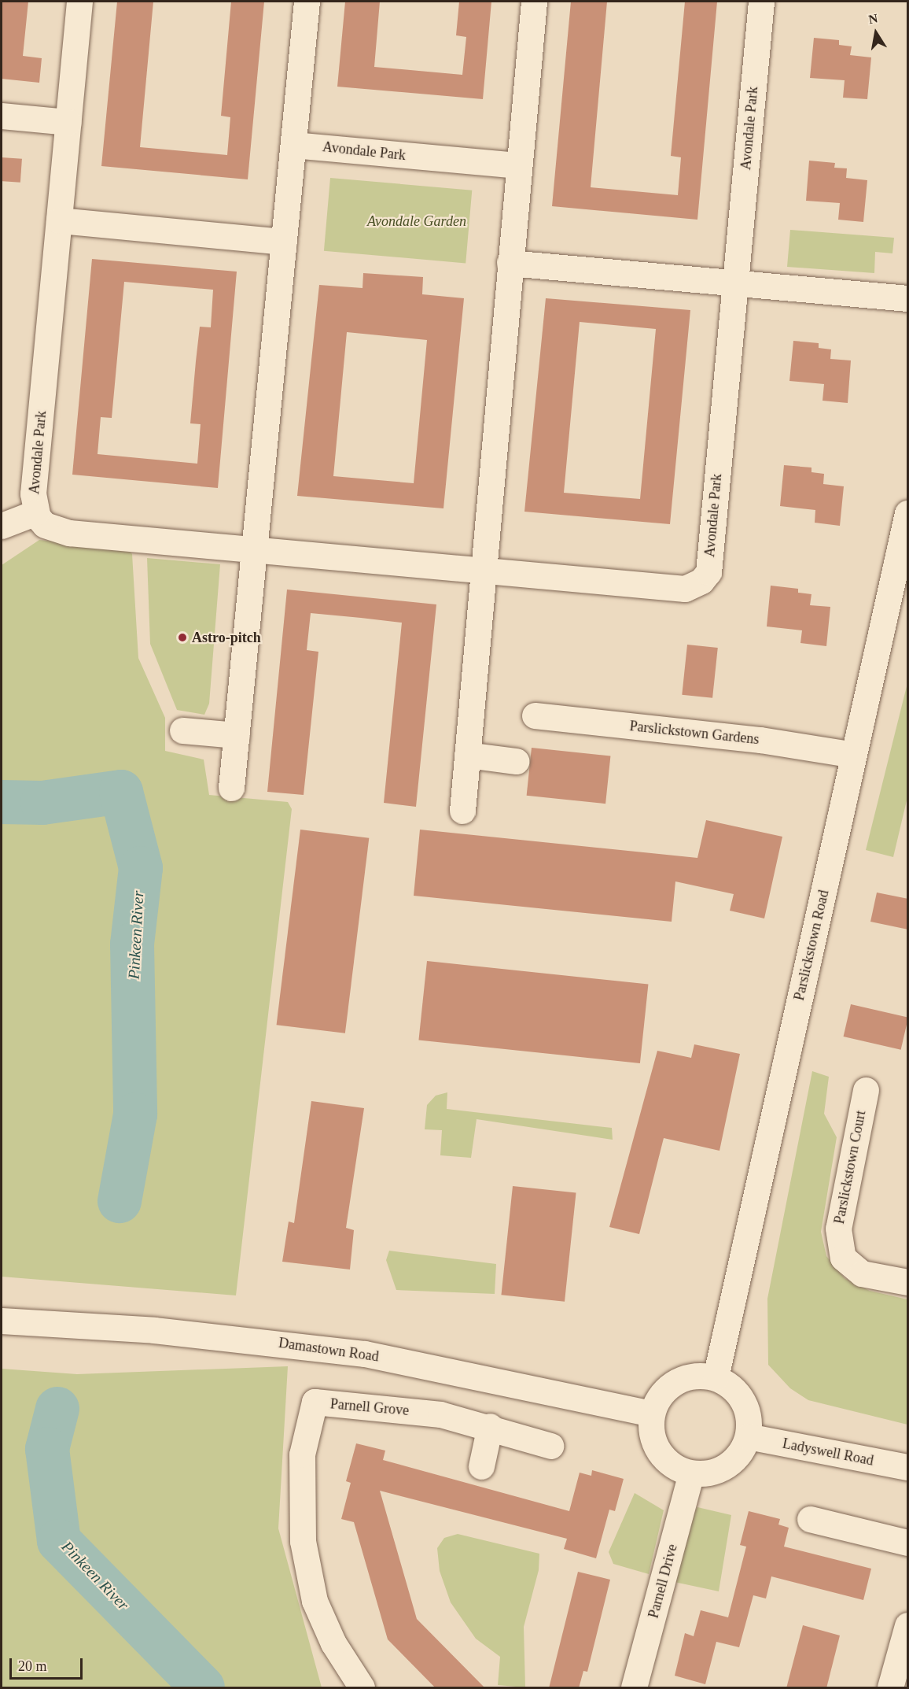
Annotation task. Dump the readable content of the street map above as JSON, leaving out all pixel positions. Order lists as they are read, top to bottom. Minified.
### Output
{"streets":{"street":["Avondale Park","Parslickstown Gardens","Parslickstown Road","Parslickstown Court","Damastown Road","Parnell Grove","Ladyswell Road","Parnell Drive"]},"crossings":[["Parslickstown Gardens","Parslickstown Road"],["Parslickstown Road","Damastown Road"],["Parslickstown Road","Ladyswell Road"],["Parslickstown Road","Parnell Drive"],["Damastown Road","Ladyswell Road"],["Damastown Road","Parnell Drive"],["Ladyswell Road","Parnell Drive"]],"water":["Pinkeen River"],"parks":["Avondale Garden"],"places":["Astro-pitch"],"scale_bar":"20 m","north":"top"}
